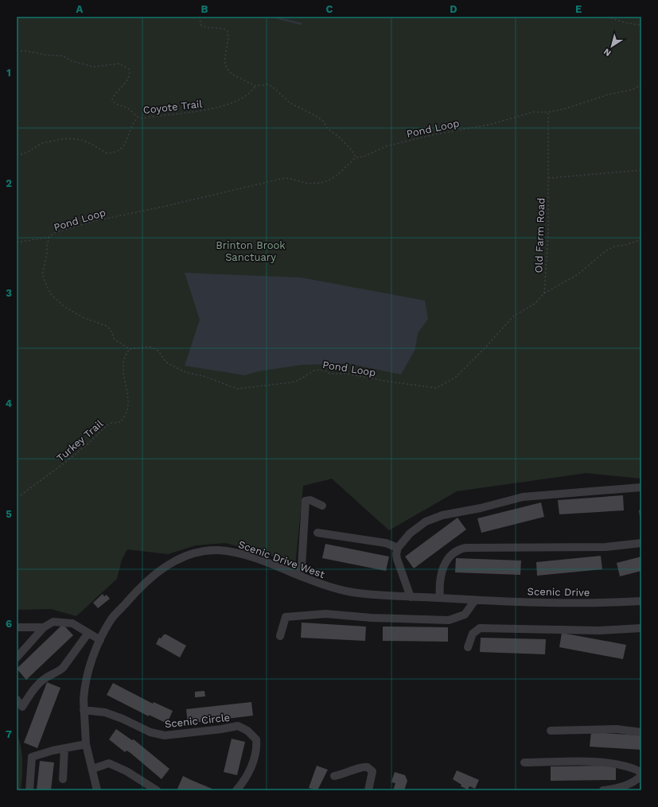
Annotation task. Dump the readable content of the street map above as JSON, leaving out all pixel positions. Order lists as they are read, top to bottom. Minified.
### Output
{"streets":{"street":["Scenic Drive West","Scenic Drive","Scenic Circle"],"path":["Coyote Trail","Pond Loop","Old Farm Road","Turkey Trail"]},"crossings":[["Pond Loop","Old Farm Road"],["Pond Loop","Turkey Trail"],["Scenic Drive West","Scenic Drive"],["Scenic Drive West","Scenic Circle"]],"parks":["Brinton Brook Sanctuary"],"north":"bottom left","grid":{"columns":["A","B","C","D","E"],"rows":["1","2","3","4","5","6","7"]}}
